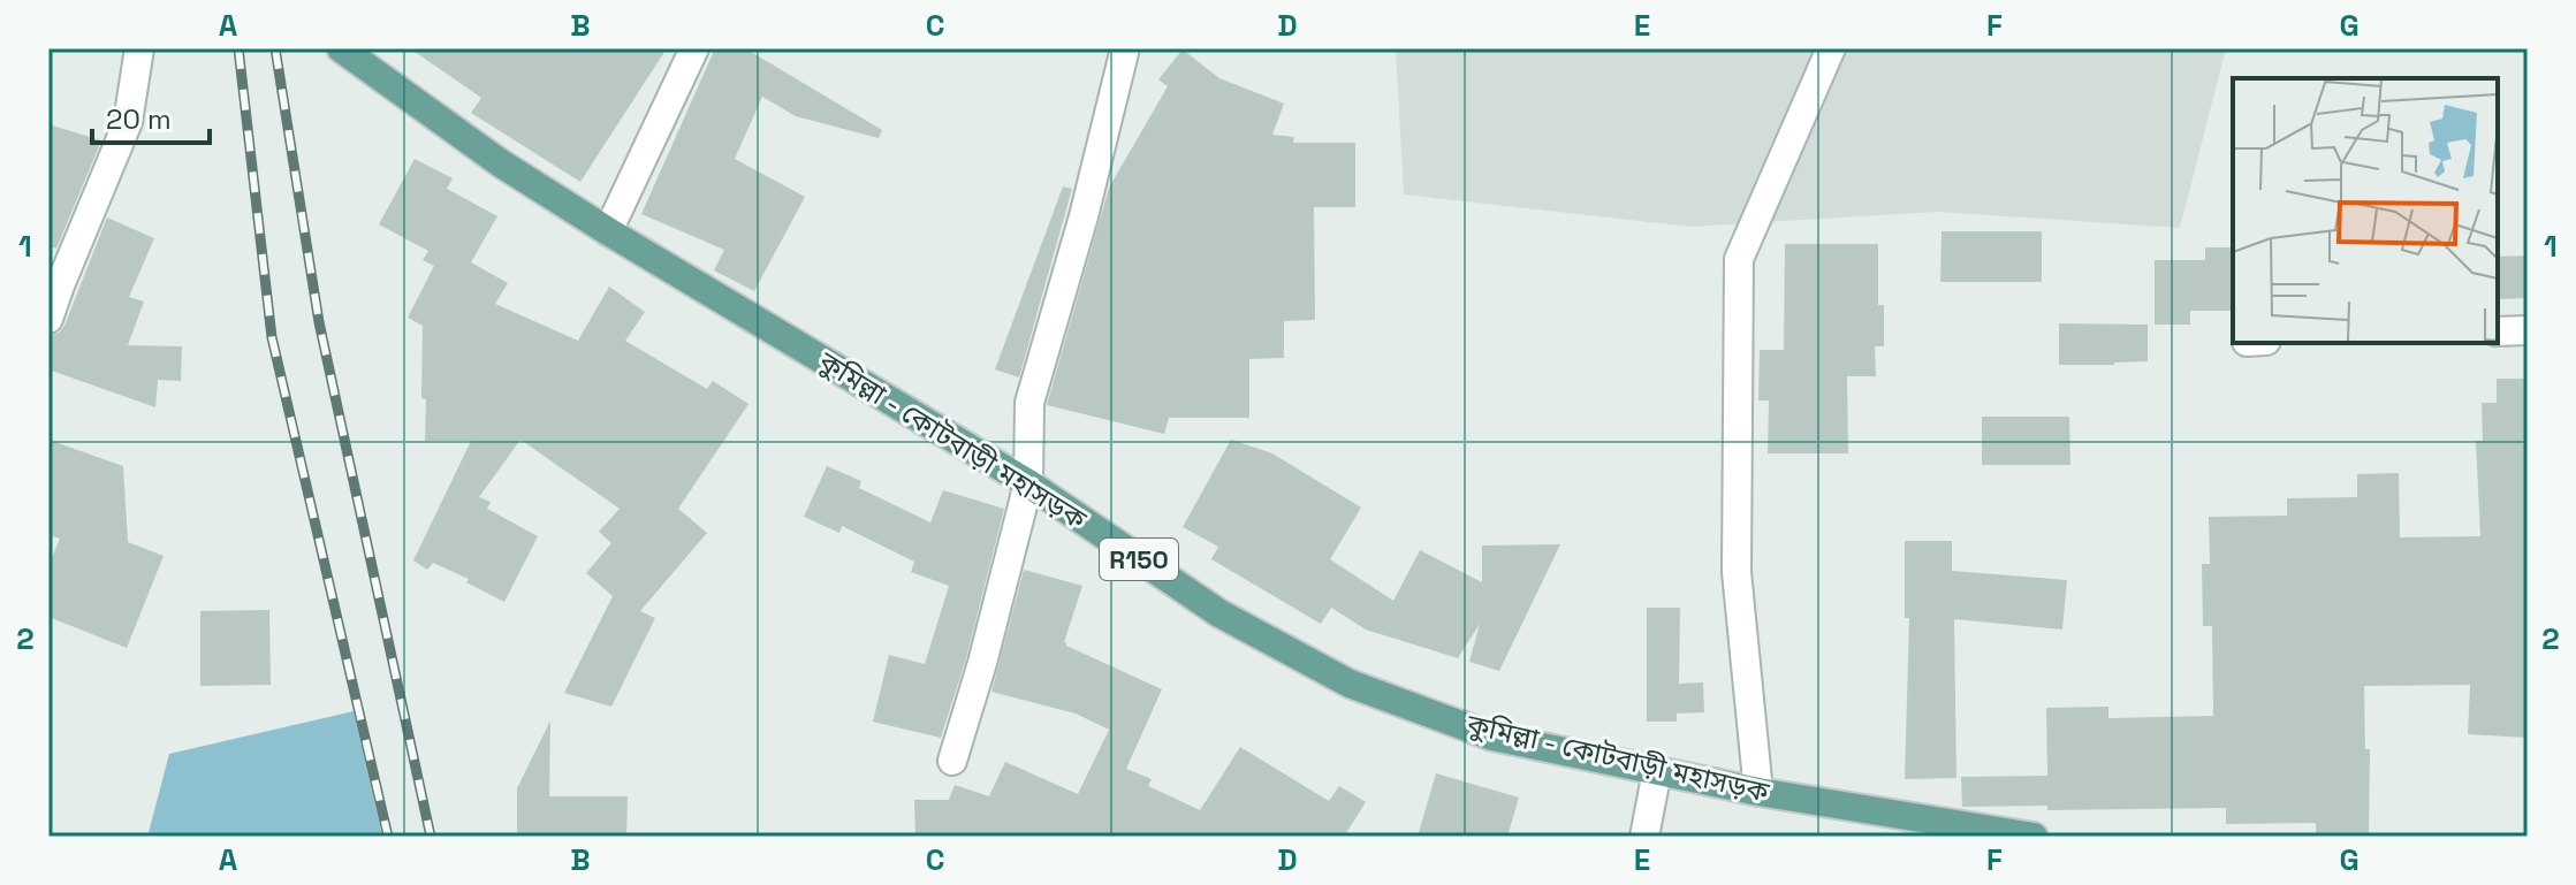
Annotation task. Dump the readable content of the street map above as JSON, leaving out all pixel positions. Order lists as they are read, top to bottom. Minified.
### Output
{"streets":{"main road":["কুমিল্লা - কোটবাড়ী মহাসড়ক","R150"]},"scale_bar":"20 m","grid":{"columns":["A","B","C","D","E","F","G"],"rows":["1","2"]}}
